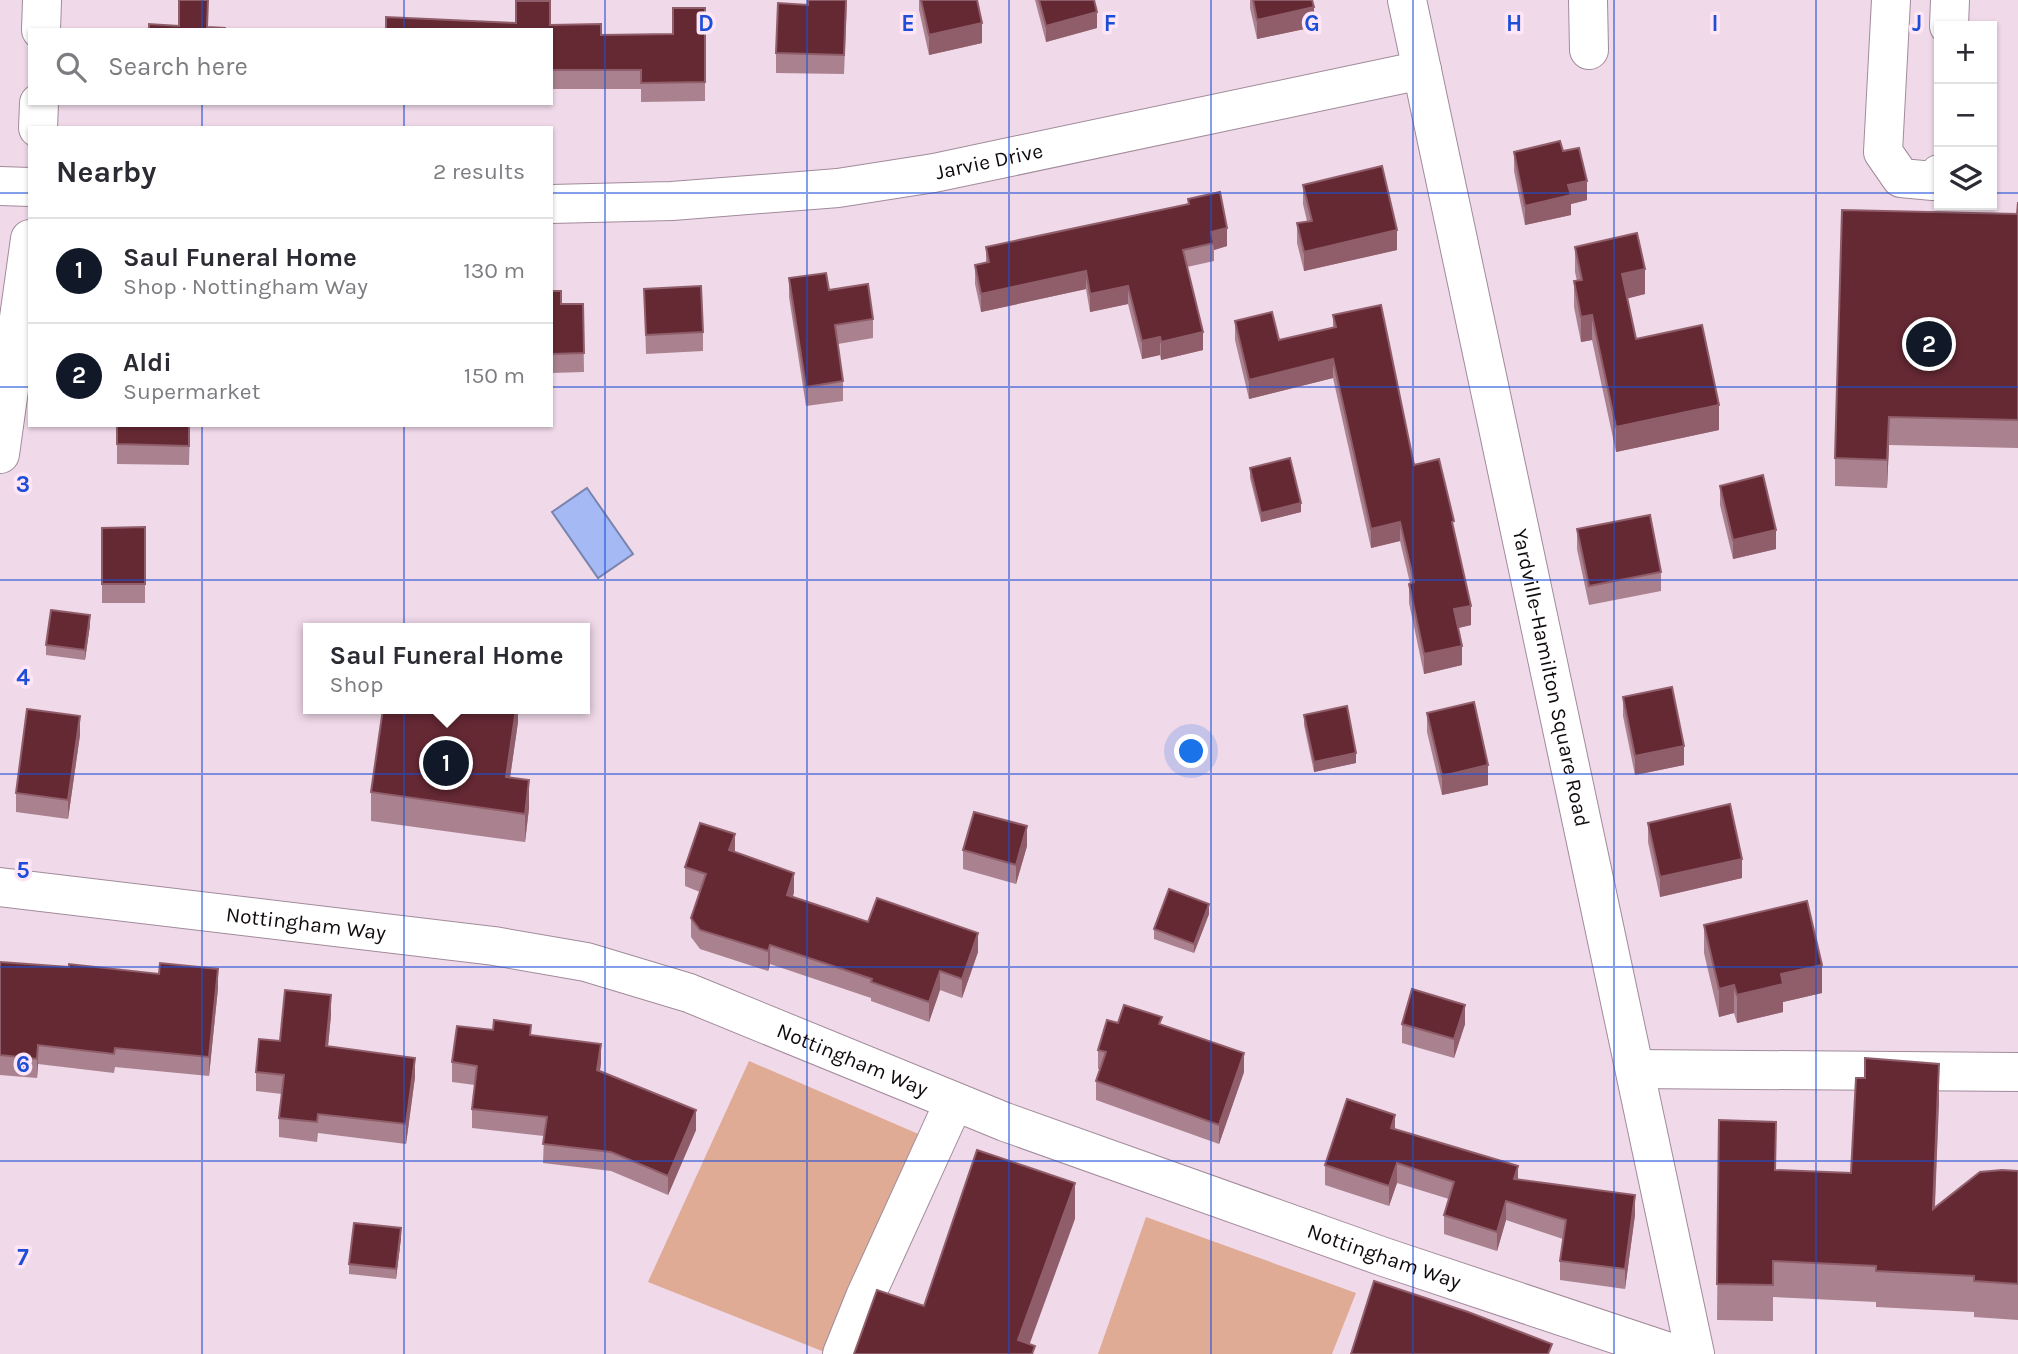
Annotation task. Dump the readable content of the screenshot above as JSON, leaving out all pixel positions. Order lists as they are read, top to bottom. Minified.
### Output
{"streets":{"street":["Jarvie Drive","Yardville-Hamilton Square Road","Nottingham Way"]},"crossings":[["Jarvie Drive","Yardville-Hamilton Square Road"]],"page":{"map_buttons":["+","−"],"search":"Search here","heading":["Nearby","2 results"],"list":[{"mark":"1","name":"Saul Funeral Home","note":"Shop · Nottingham Way","value":"130 m"},{"mark":"2","name":"Aldi","note":"Supermarket","value":"150 m"}],"pins":["2","1"],"popup":["Saul Funeral Home","Shop"]},"grid":{"columns":["D","E","F","G","H","I","J"],"rows":["3","4","5","6","7"]}}
